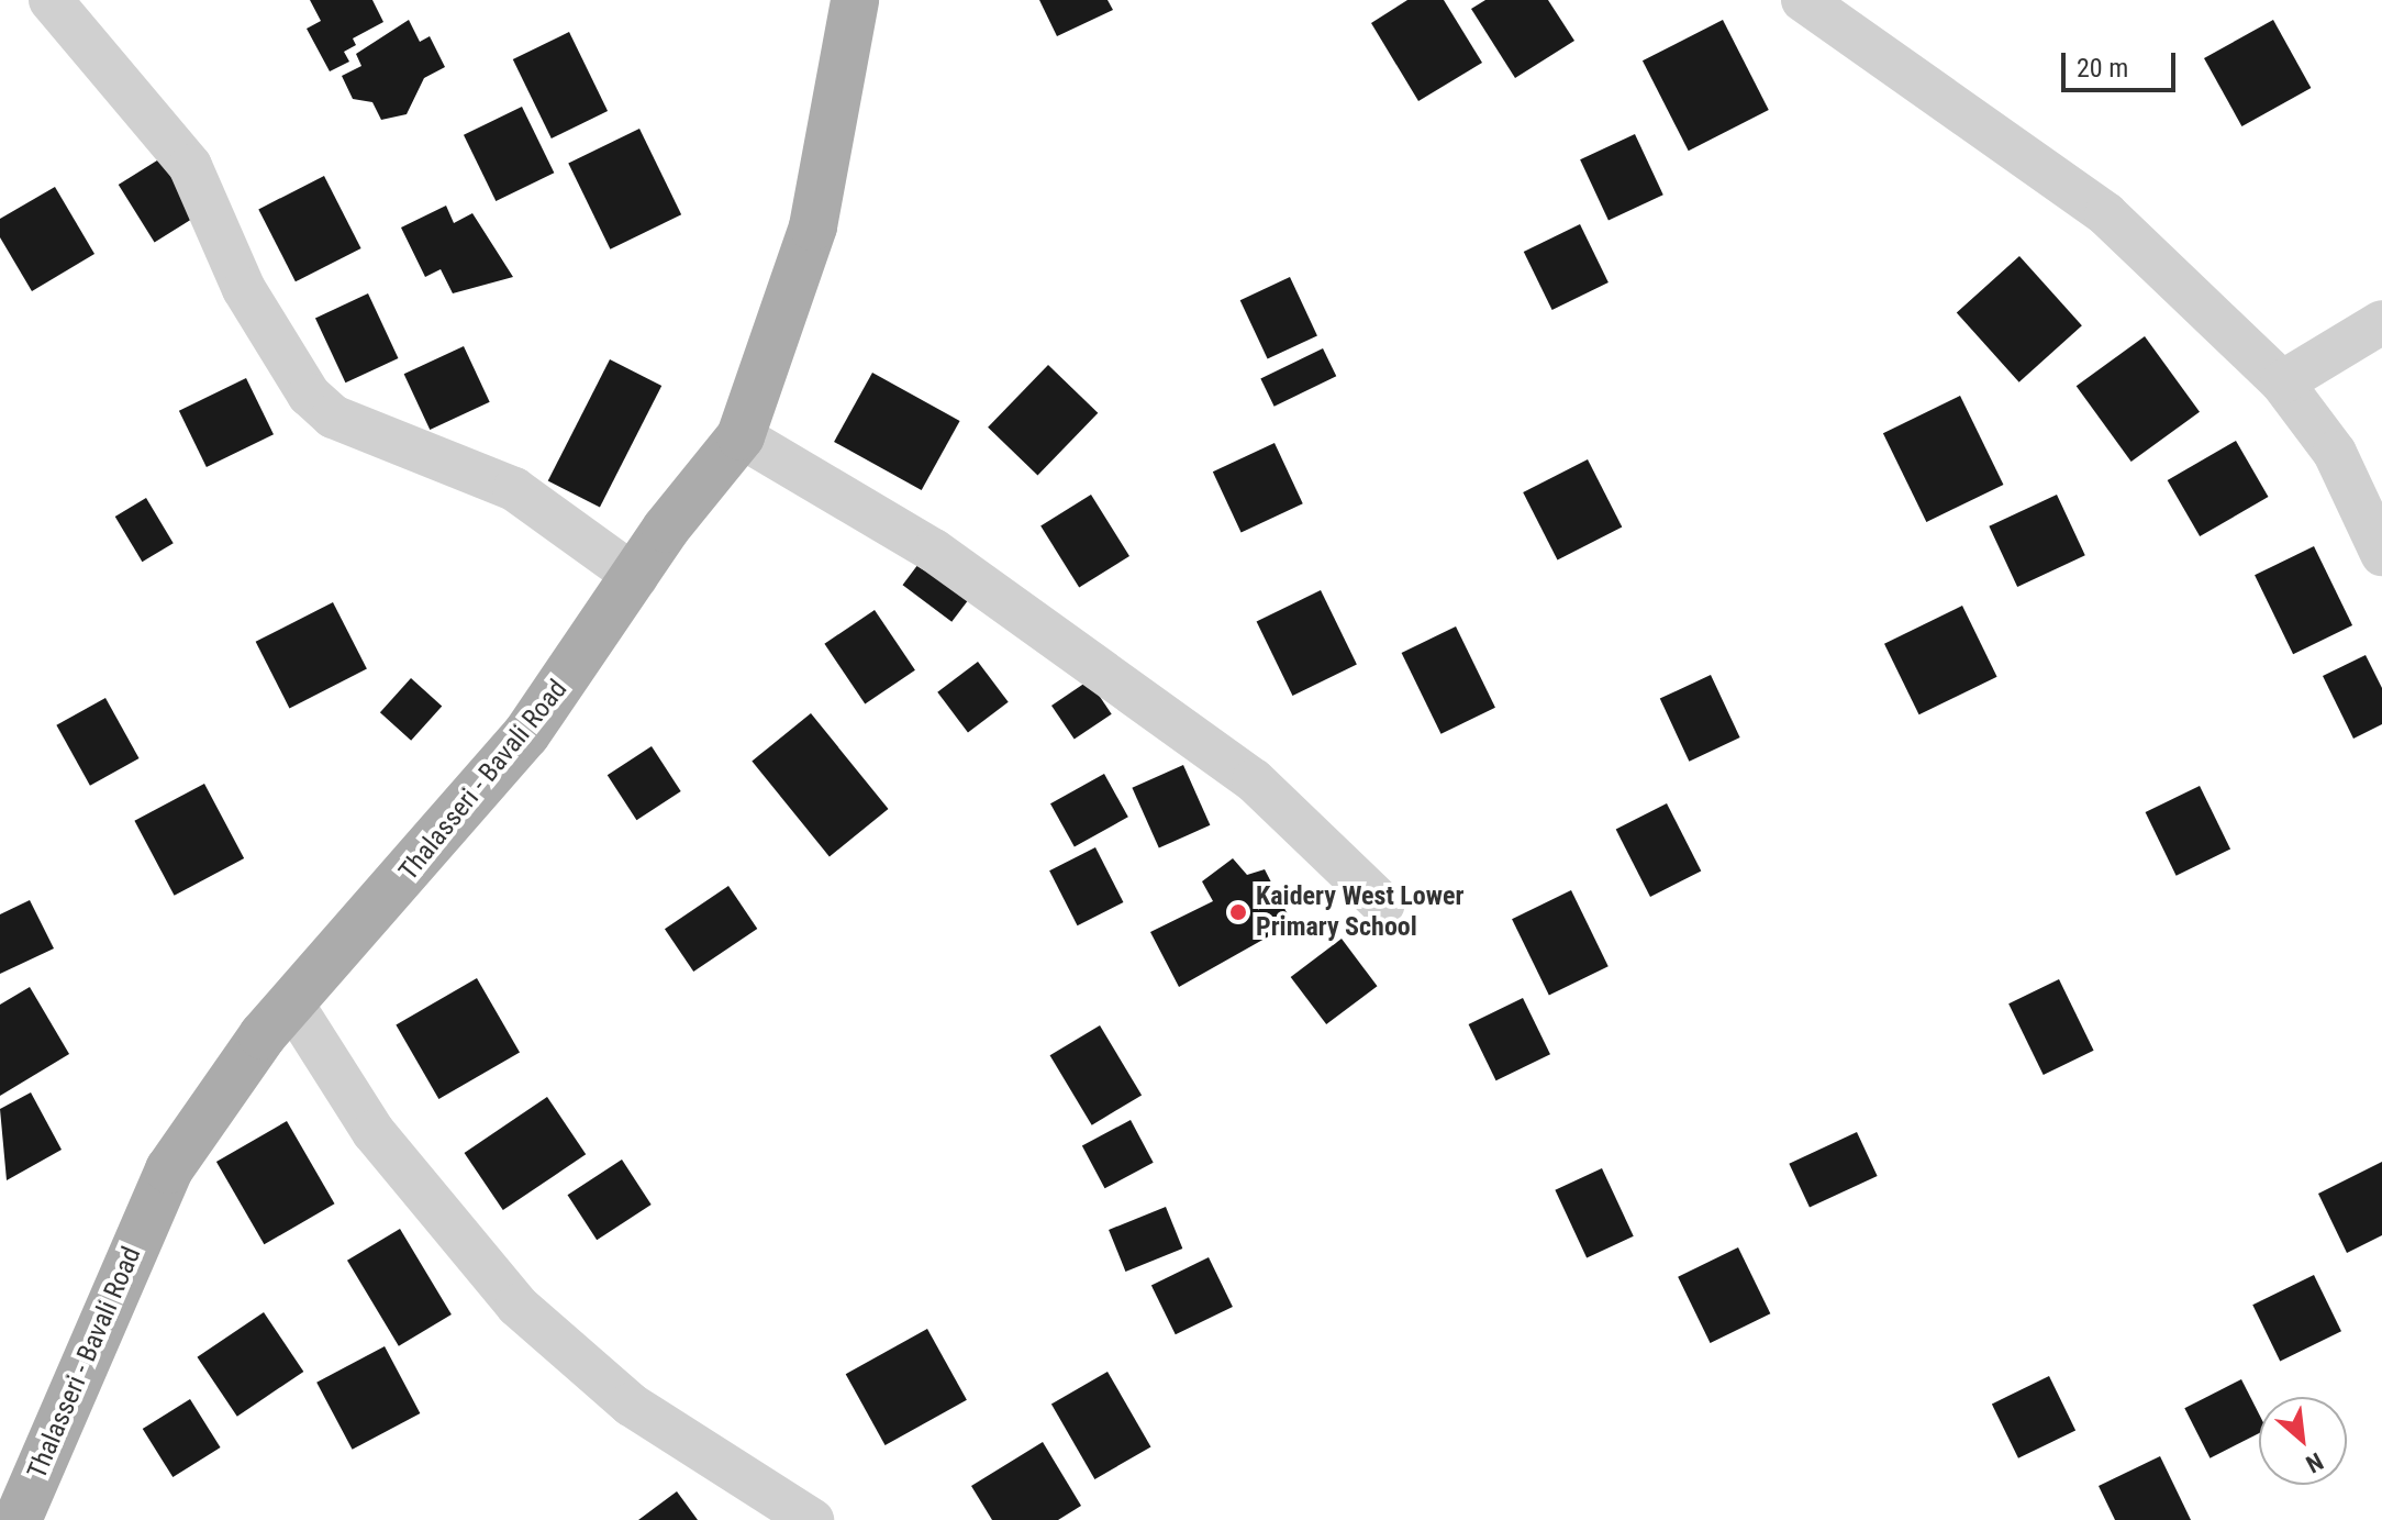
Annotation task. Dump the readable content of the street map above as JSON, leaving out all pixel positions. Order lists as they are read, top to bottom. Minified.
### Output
{"streets":{"main road":["Thalasseri - Bavali Road"]},"places":["Kaidery West Lower Primary School"],"scale_bar":"20 m","north":"bottom right"}
